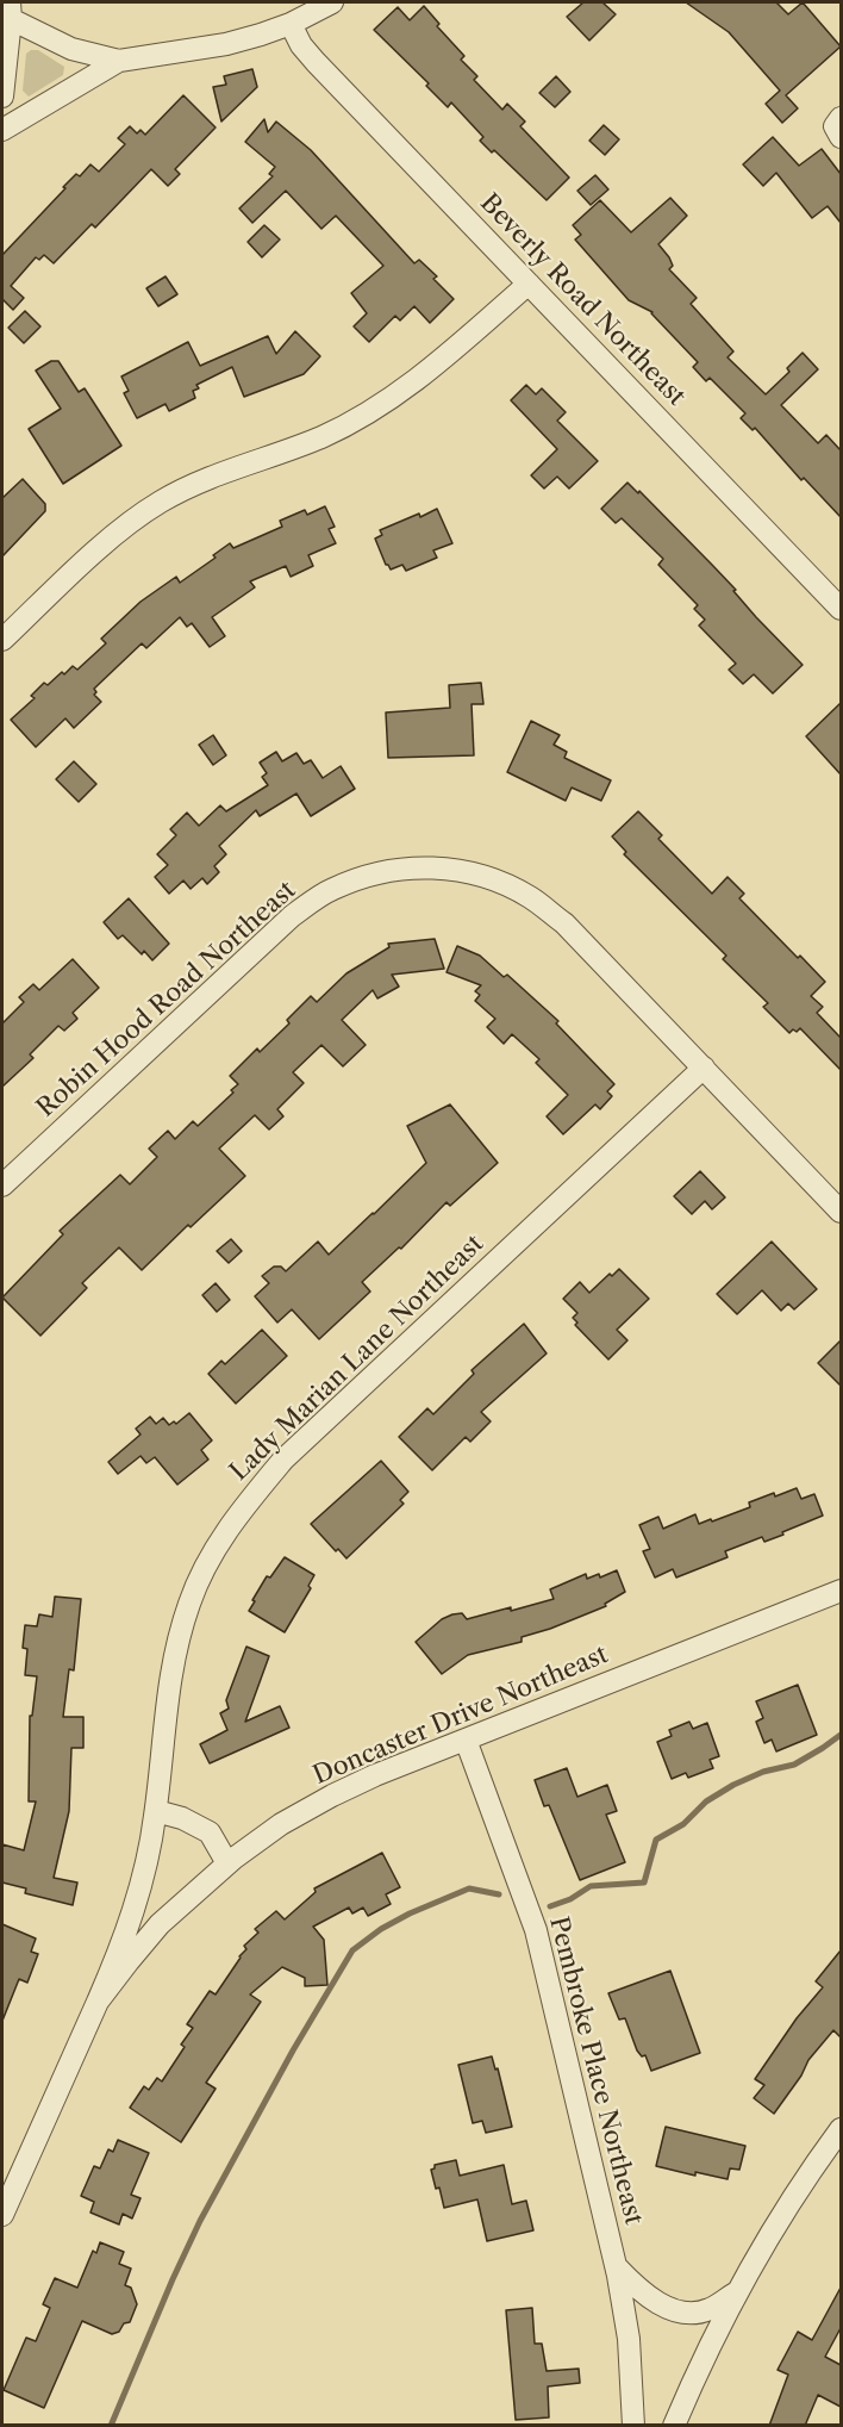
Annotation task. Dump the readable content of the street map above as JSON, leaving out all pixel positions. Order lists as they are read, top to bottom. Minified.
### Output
{"streets":{"street":["Beverly Road Northeast","Robin Hood Road Northeast","Lady Marian Lane Northeast","Doncaster Drive Northeast","Pembroke Place Northeast"]},"crossings":[["Robin Hood Road Northeast","Lady Marian Lane Northeast"],["Lady Marian Lane Northeast","Doncaster Drive Northeast"],["Doncaster Drive Northeast","Pembroke Place Northeast"]]}
